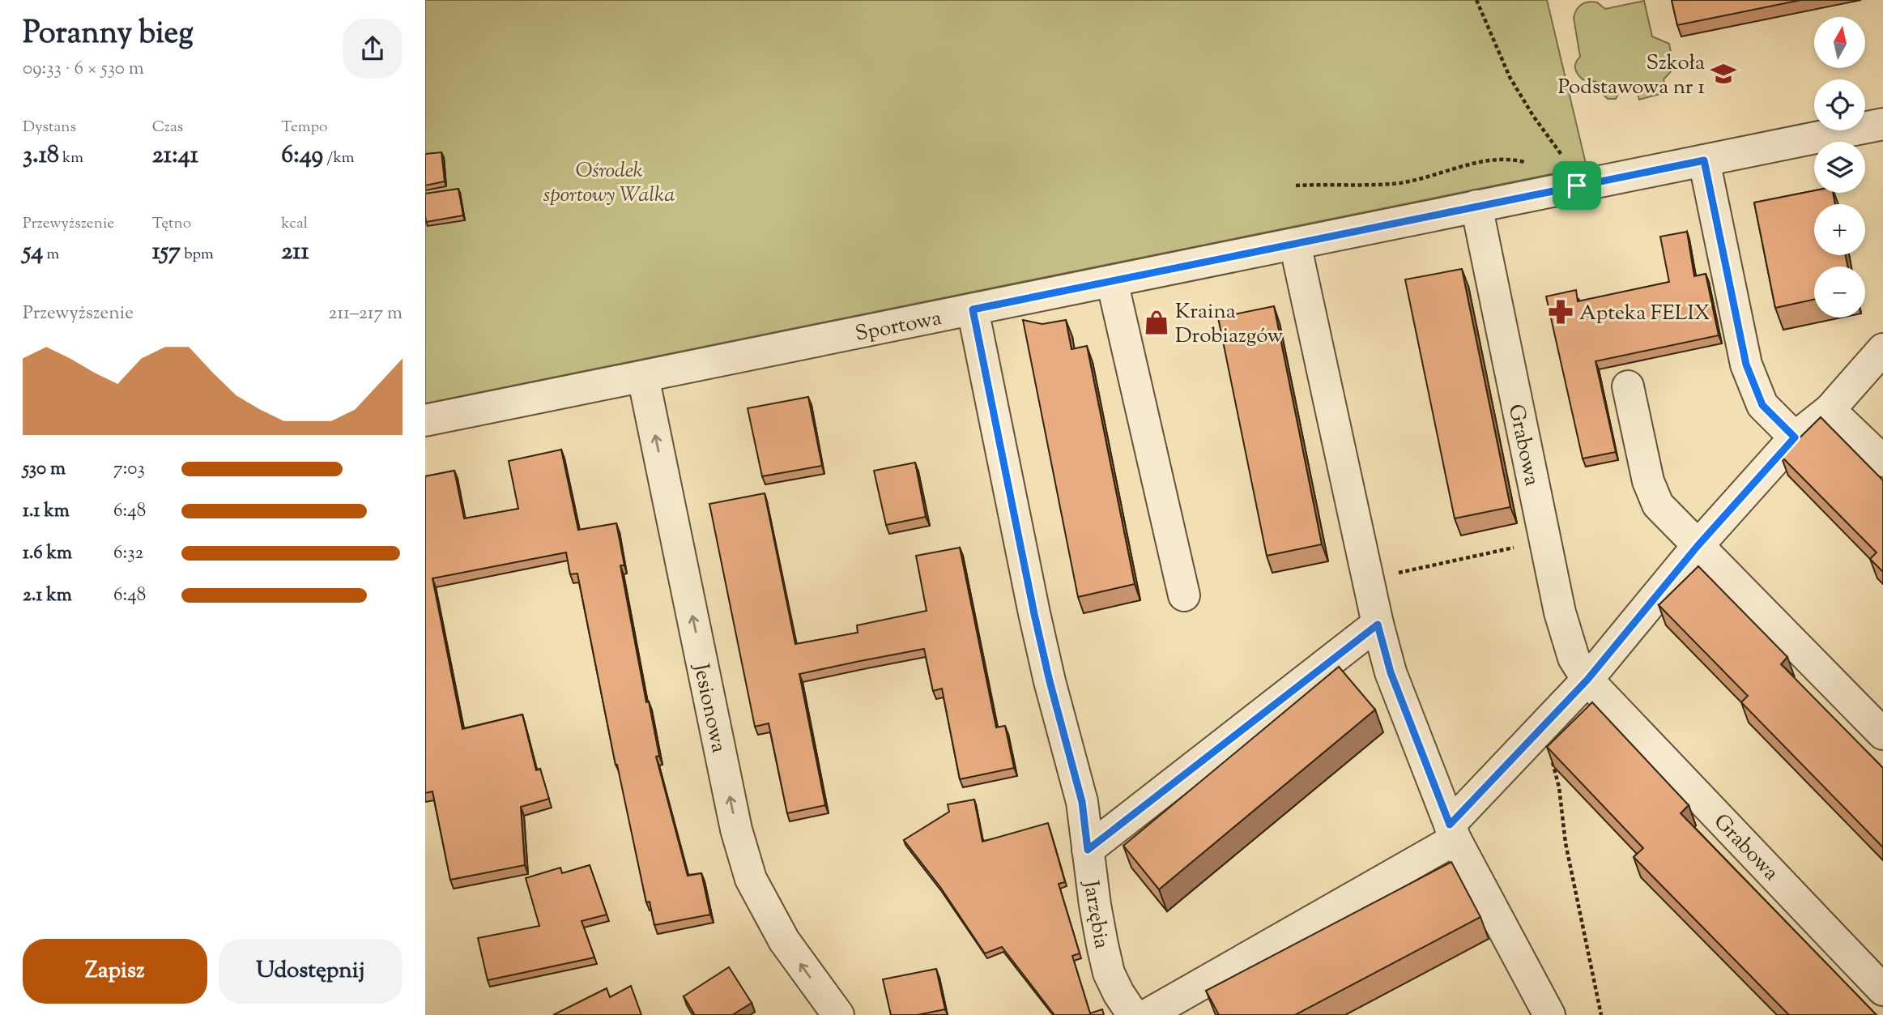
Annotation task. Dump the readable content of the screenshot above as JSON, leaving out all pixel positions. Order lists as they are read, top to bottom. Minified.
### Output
{"streets":{"street":["Sportowa","Grabowa","Jesionowa","Jarzębia"]},"crossings":[["Sportowa","Grabowa"],["Sportowa","Jesionowa"],["Sportowa","Jarzębia"]],"one_way":["Jesionowa"],"parks":["Ośrodek sportowy Walka"],"places":{"school or university":["Szkoła Podstawowa nr 1"],"pharmacy":["Apteka FELIX"],"shop":["Kraina Drobiazgów"]},"north":"top","page":{"heading":["Poranny bieg","09:33 · 6 × 530 m"],"map_buttons":["+","−"],"stats":[["Dystans","3.18 km"],["Czas","21:41"],["Tempo","6:49 /km"],["Przewyższenie","54 m"],["Tętno","157 bpm"],["kcal","211"]],"chart":["Przewyższenie","211–217 m"],"list":[{"name":"530 m","note":"7:03"},{"name":"1.1 km","note":"6:48"},{"name":"1.6 km","note":"6:32"},{"name":"2.1 km","note":"6:48"}],"buttons":["Zapisz","Udostępnij"]}}
